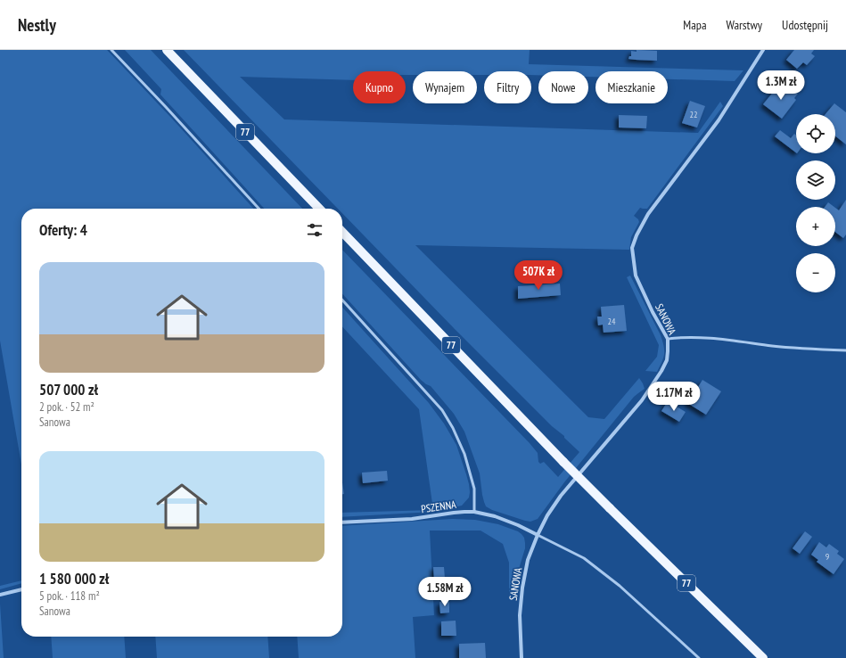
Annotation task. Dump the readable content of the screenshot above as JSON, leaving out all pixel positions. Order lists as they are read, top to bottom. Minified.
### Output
{"streets":{"main road":["77"],"street":["SANOWA","PSZENNA"]},"crossings":[["SANOWA","PSZENNA"]],"house_numbers":["22","24","9"],"page":{"header":"Nestly","nav":["Mapa","Warstwy","Udostępnij"],"price":["1.3M zł","507K zł","1.17M zł","1.58M zł"],"chip":["Kupno","Wynajem","Filtry","Nowe","Mieszkanie"],"map_buttons":["+","−"],"heading":"Oferty: 4","list":[{"name":"507 000 zł","note":"2 pok. · 52 m² · Sanowa"},{"name":"1 580 000 zł","note":"5 pok. · 118 m² · Sanowa"}]}}
